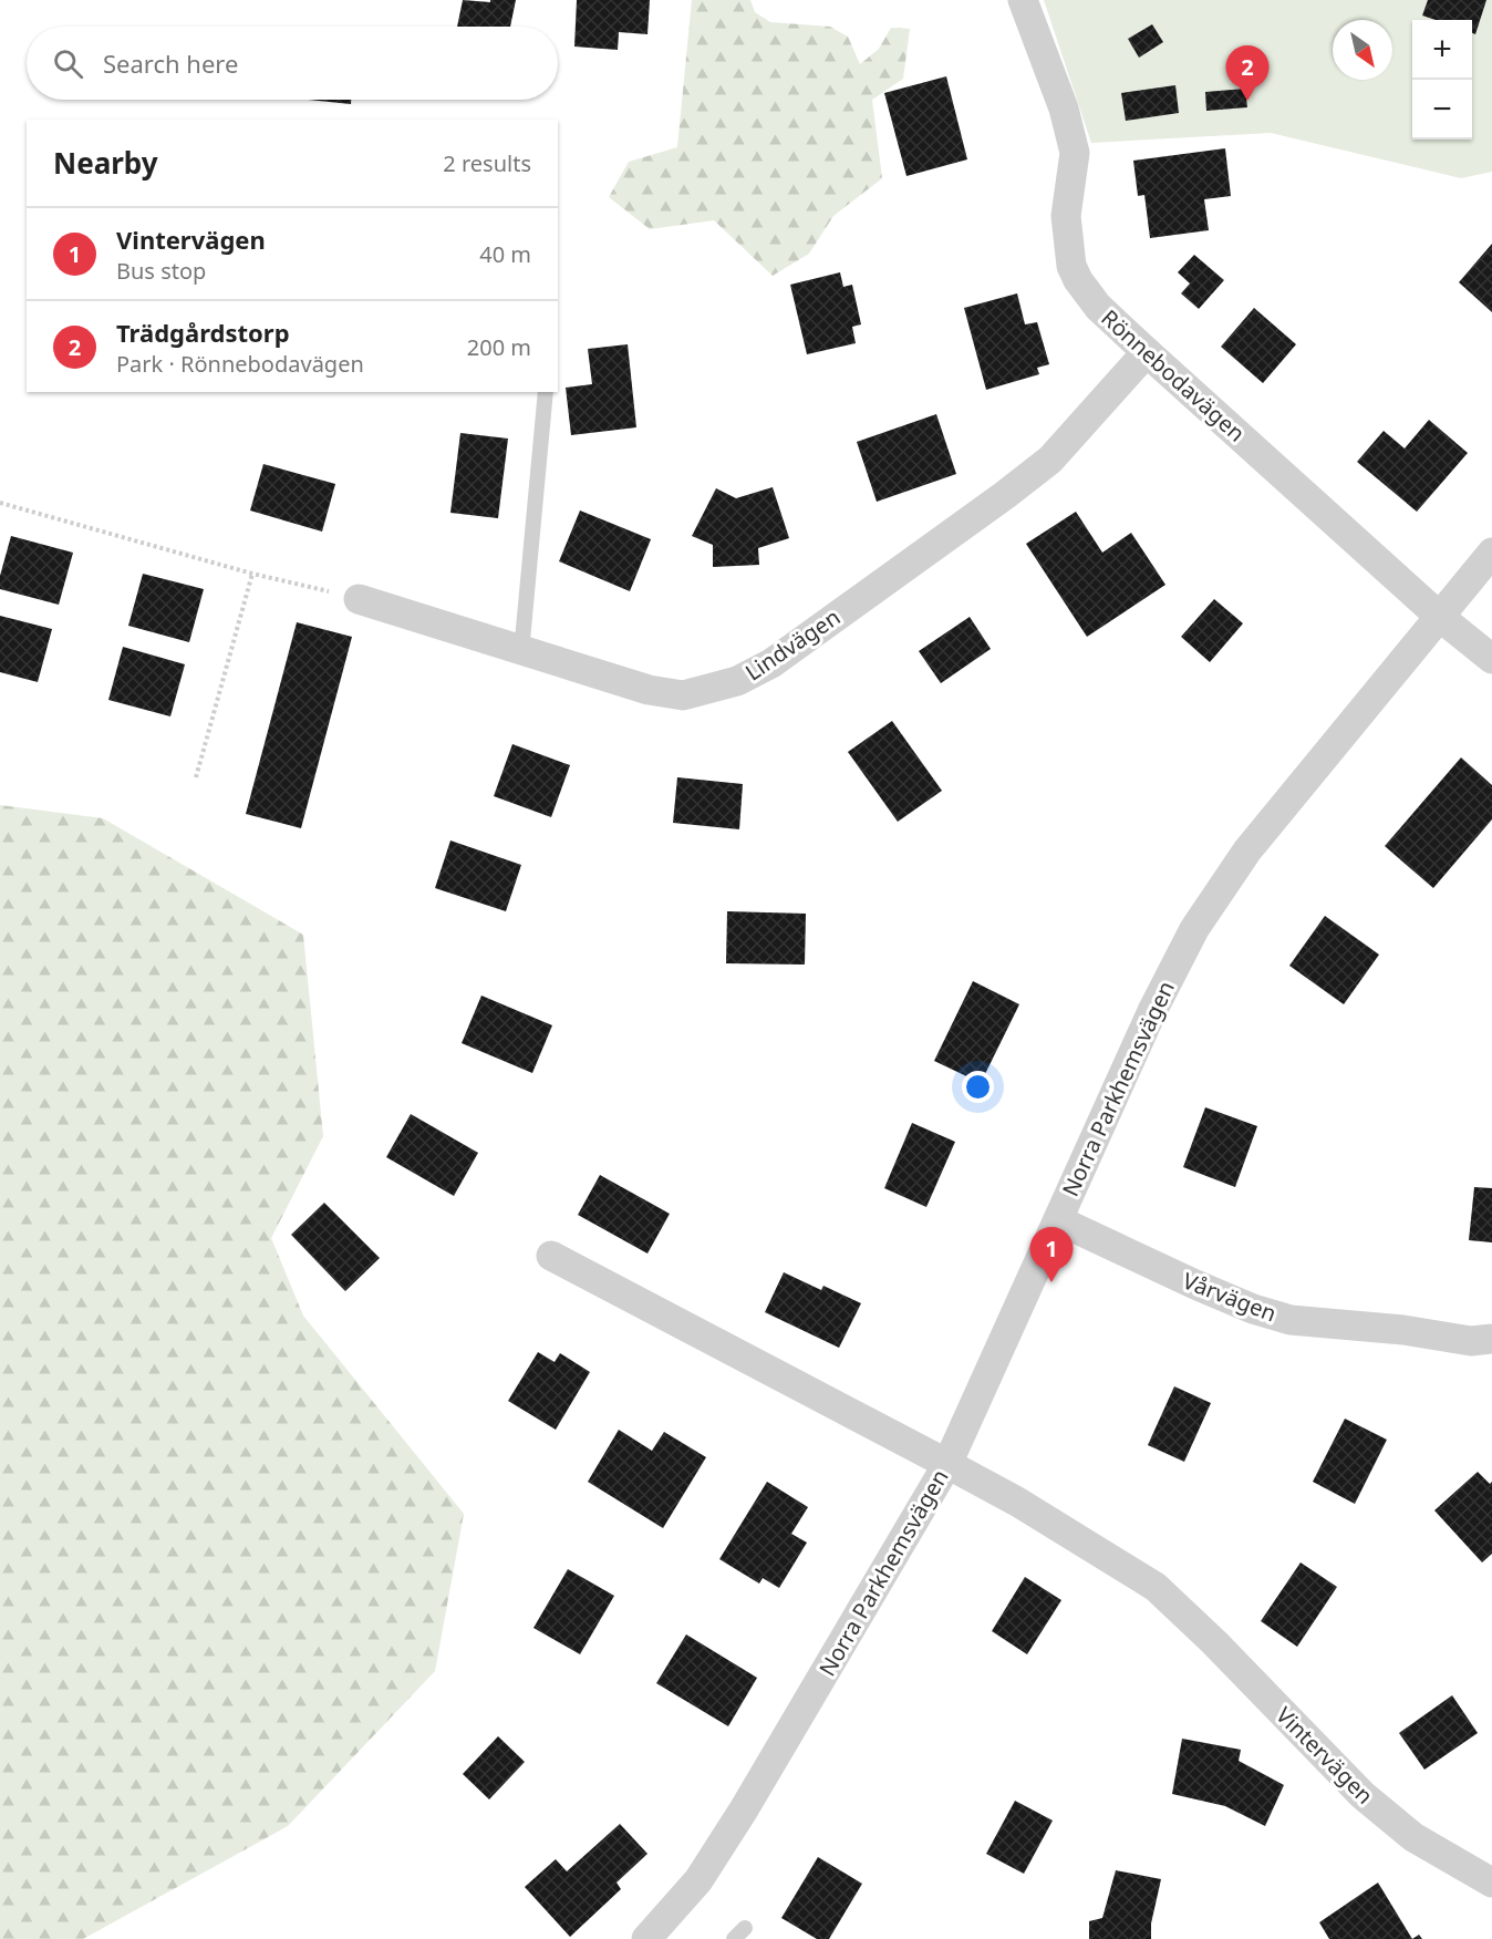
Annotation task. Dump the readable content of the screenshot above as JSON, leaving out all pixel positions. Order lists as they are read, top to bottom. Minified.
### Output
{"streets":{"street":["Rönnebodavägen","Lindvägen","Norra Parkhemsvägen","Vårvägen","Vintervägen"]},"crossings":[["Rönnebodavägen","Lindvägen"],["Rönnebodavägen","Norra Parkhemsvägen"],["Norra Parkhemsvägen","Vårvägen"],["Norra Parkhemsvägen","Vintervägen"]],"north":"bottom right","page":{"map_buttons":["+","−"],"search":"Search here","pins":["2","1"],"heading":["Nearby","2 results"],"list":[{"mark":"1","name":"Vintervägen","note":"Bus stop","value":"40 m"},{"mark":"2","name":"Trädgårdstorp","note":"Park · Rönnebodavägen","value":"200 m"}]}}
